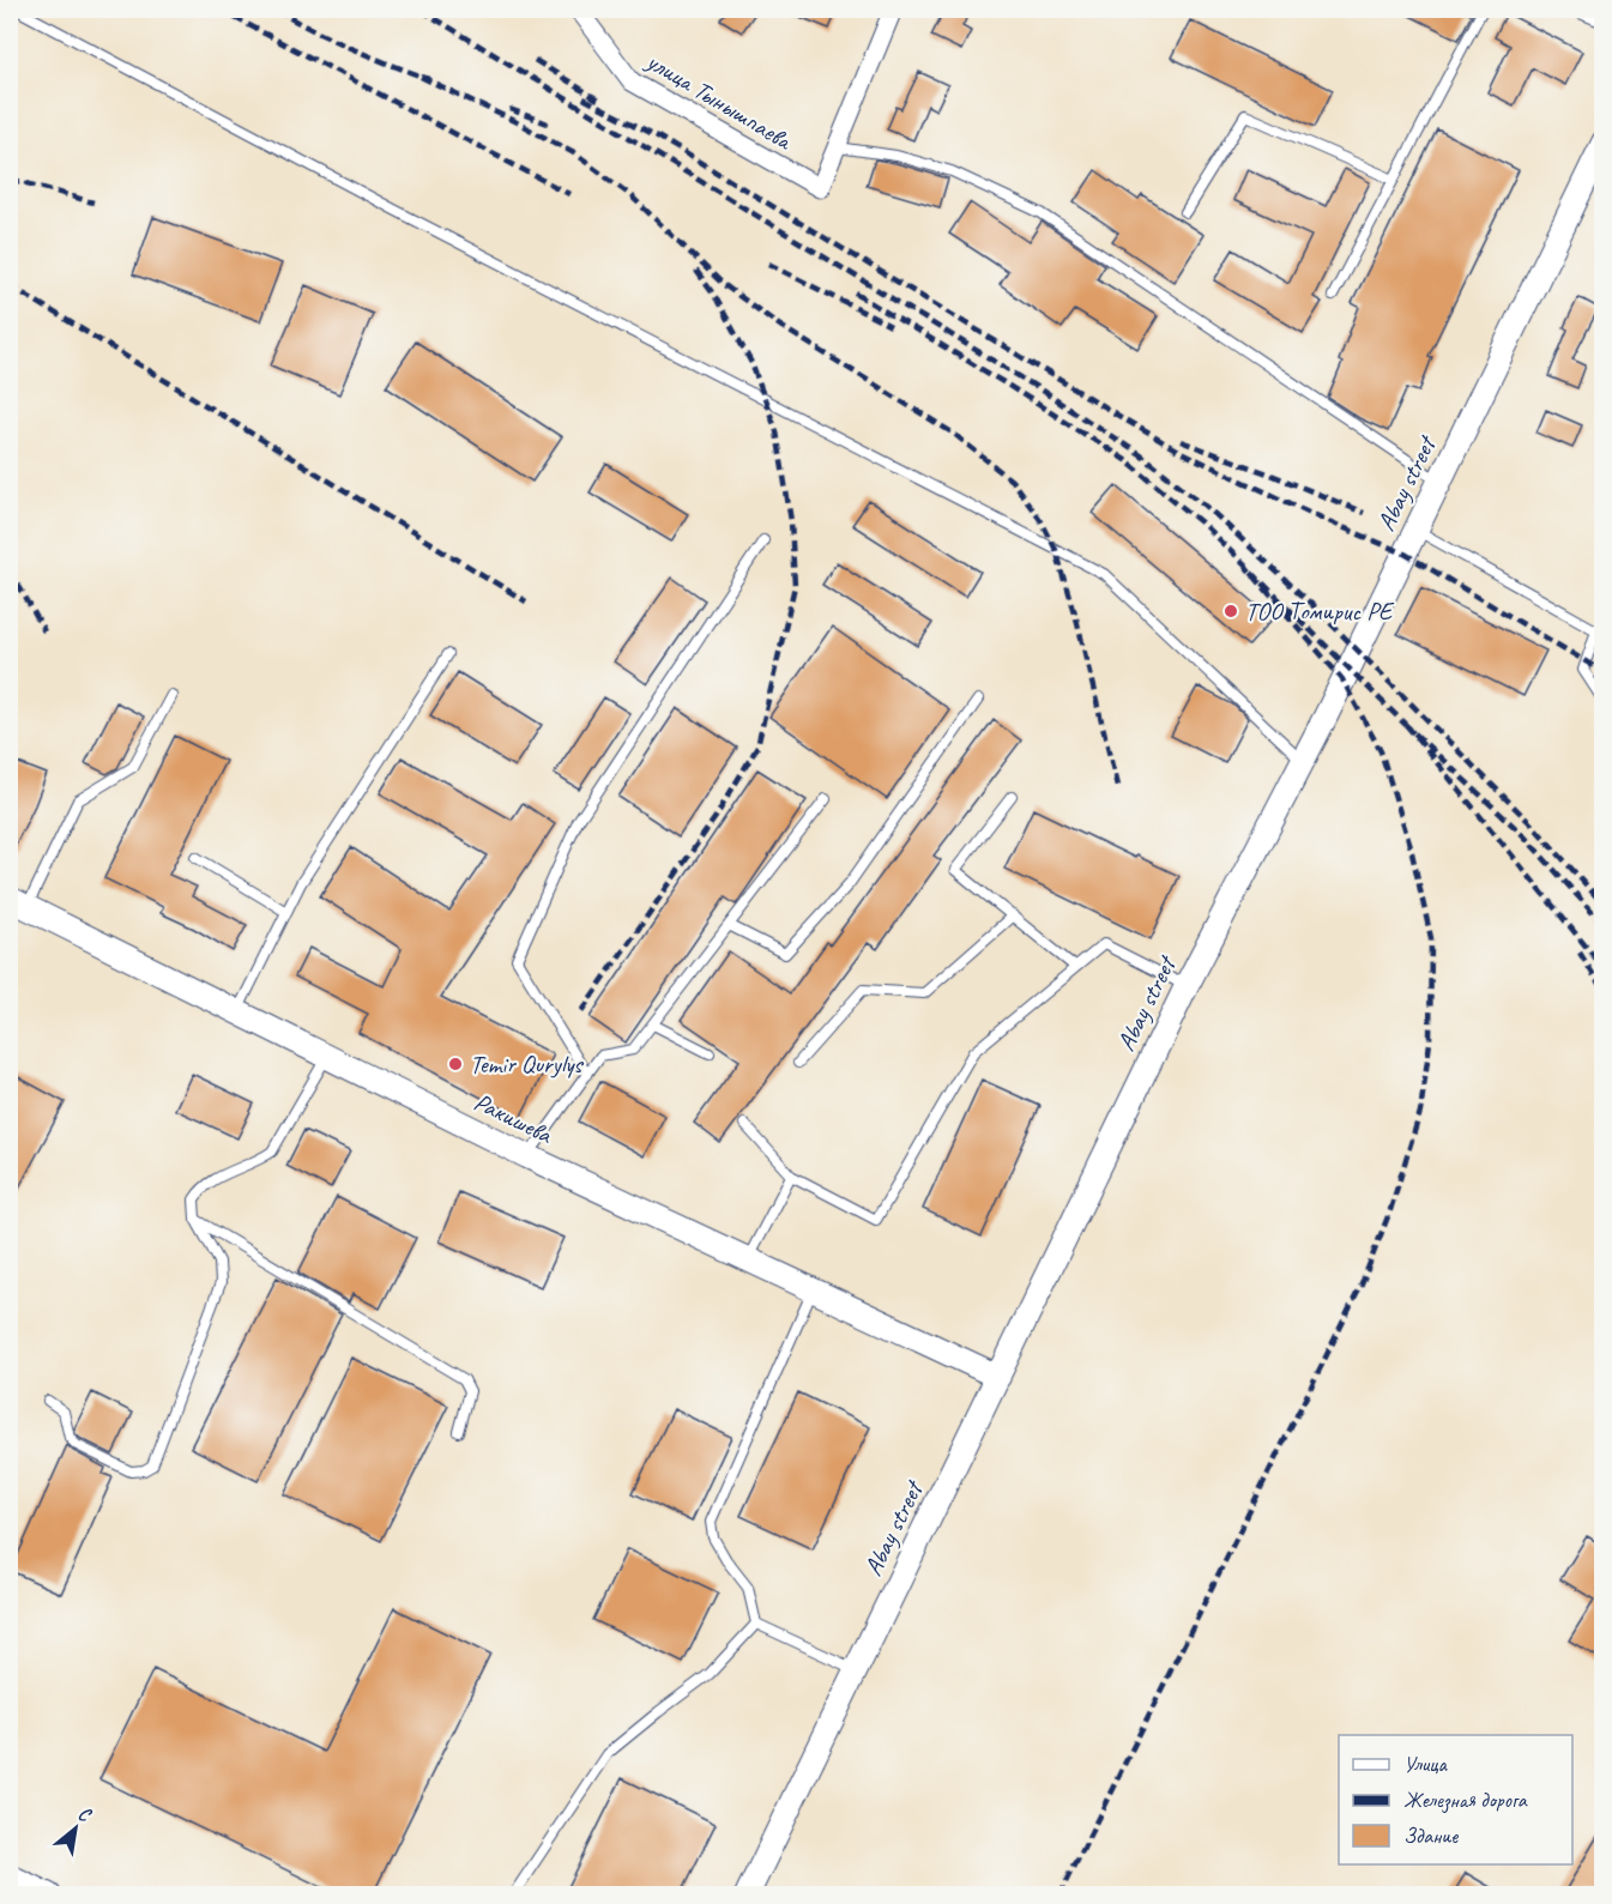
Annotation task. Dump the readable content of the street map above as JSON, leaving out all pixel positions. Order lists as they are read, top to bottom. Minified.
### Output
{"streets":{"street":["улица Тынышпаева","Abay street","Ракишева"]},"crossings":[["Abay street","Ракишева"]],"places":["ТОО Томирис РЕ","Temir Qurylys"],"legend":["Улица","Железная дорога","Здание"],"north":"top right"}
